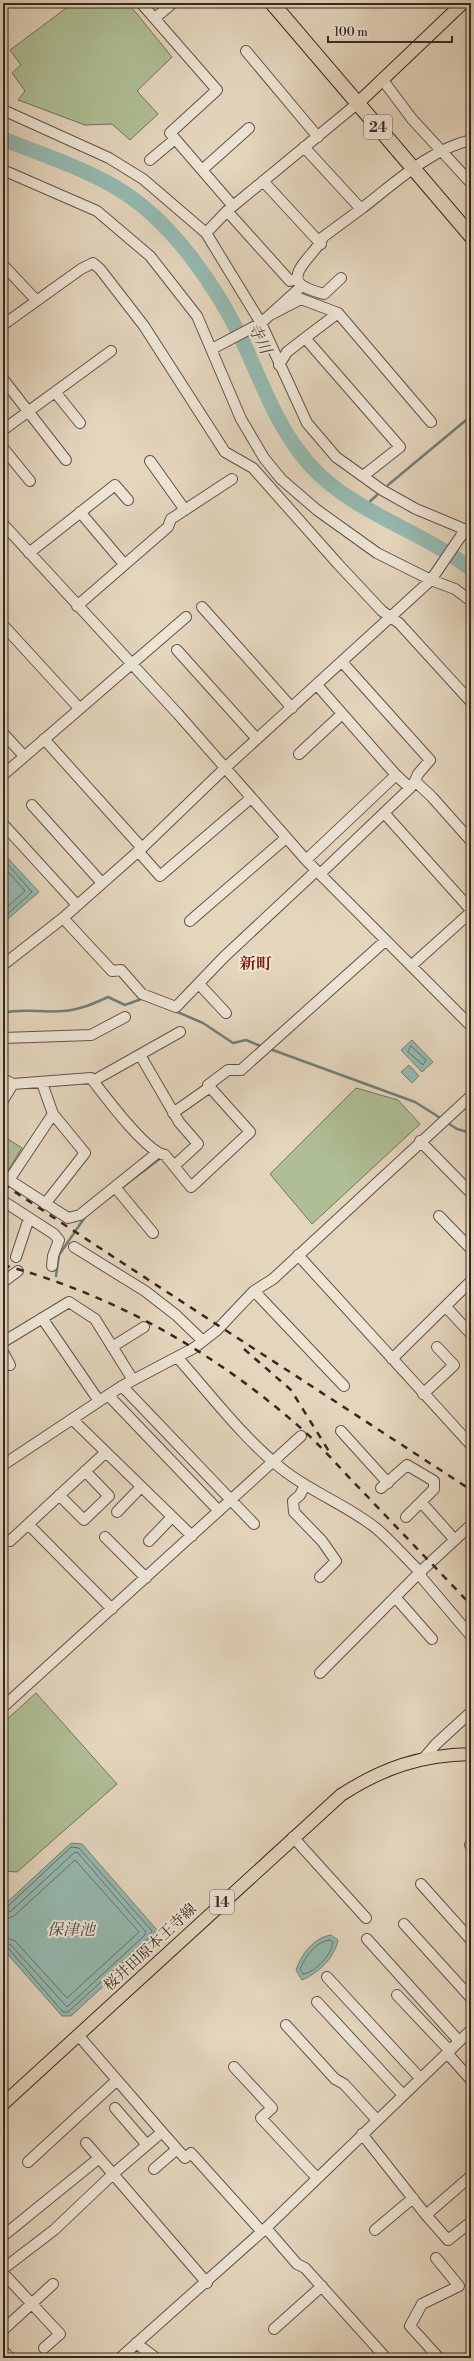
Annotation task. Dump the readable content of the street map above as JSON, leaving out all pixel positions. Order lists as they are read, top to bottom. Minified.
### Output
{"streets":{"highway":["24"],"main road":["14","桜井田原本王寺線"]},"districts":["新町"],"water":["寺川","保津池"],"scale_bar":"100 m"}
